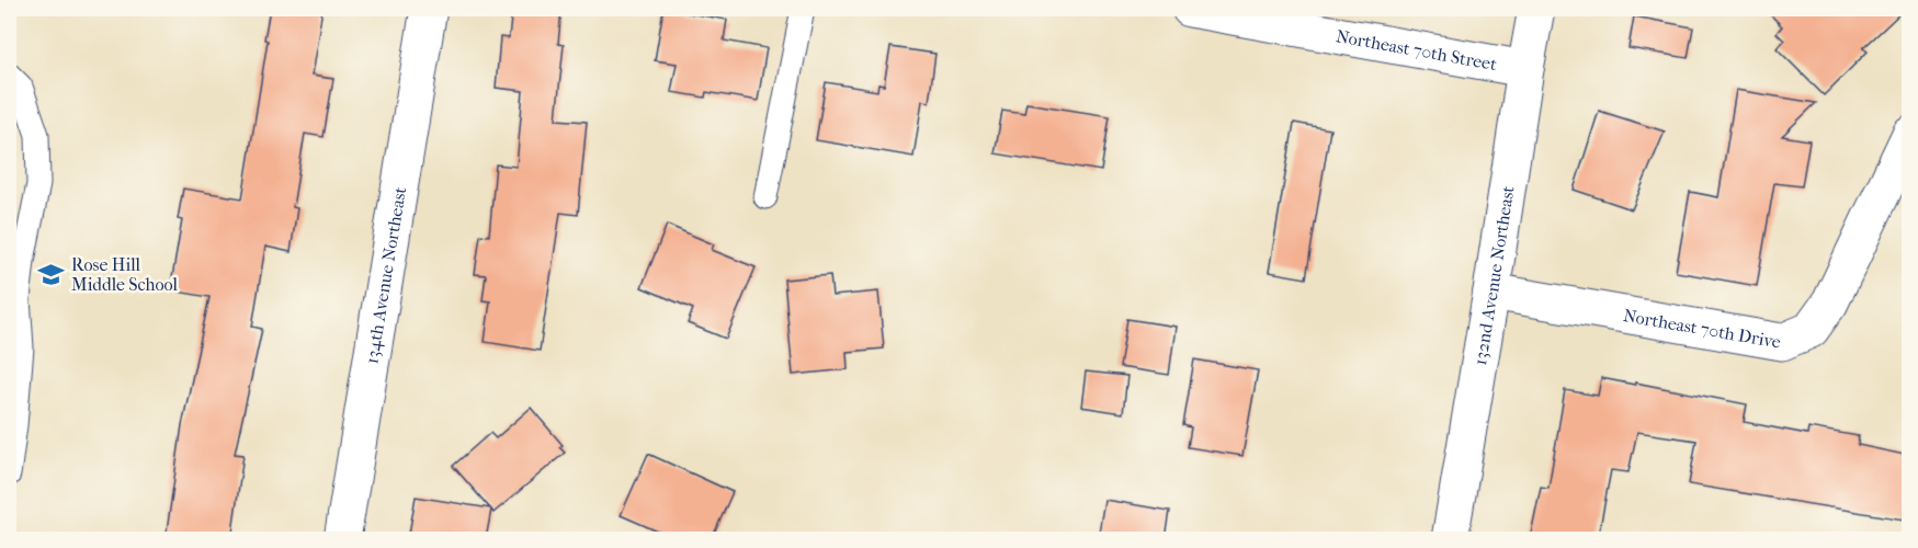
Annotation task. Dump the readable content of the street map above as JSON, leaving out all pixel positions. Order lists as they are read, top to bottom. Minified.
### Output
{"streets":{"street":["Northeast 70th Street","134th Avenue Northeast","132nd Avenue Northeast","Northeast 70th Drive"]},"crossings":[["Northeast 70th Street","132nd Avenue Northeast"],["132nd Avenue Northeast","Northeast 70th Drive"]],"places":{"school or university":["Rose Hill Middle School"]}}
